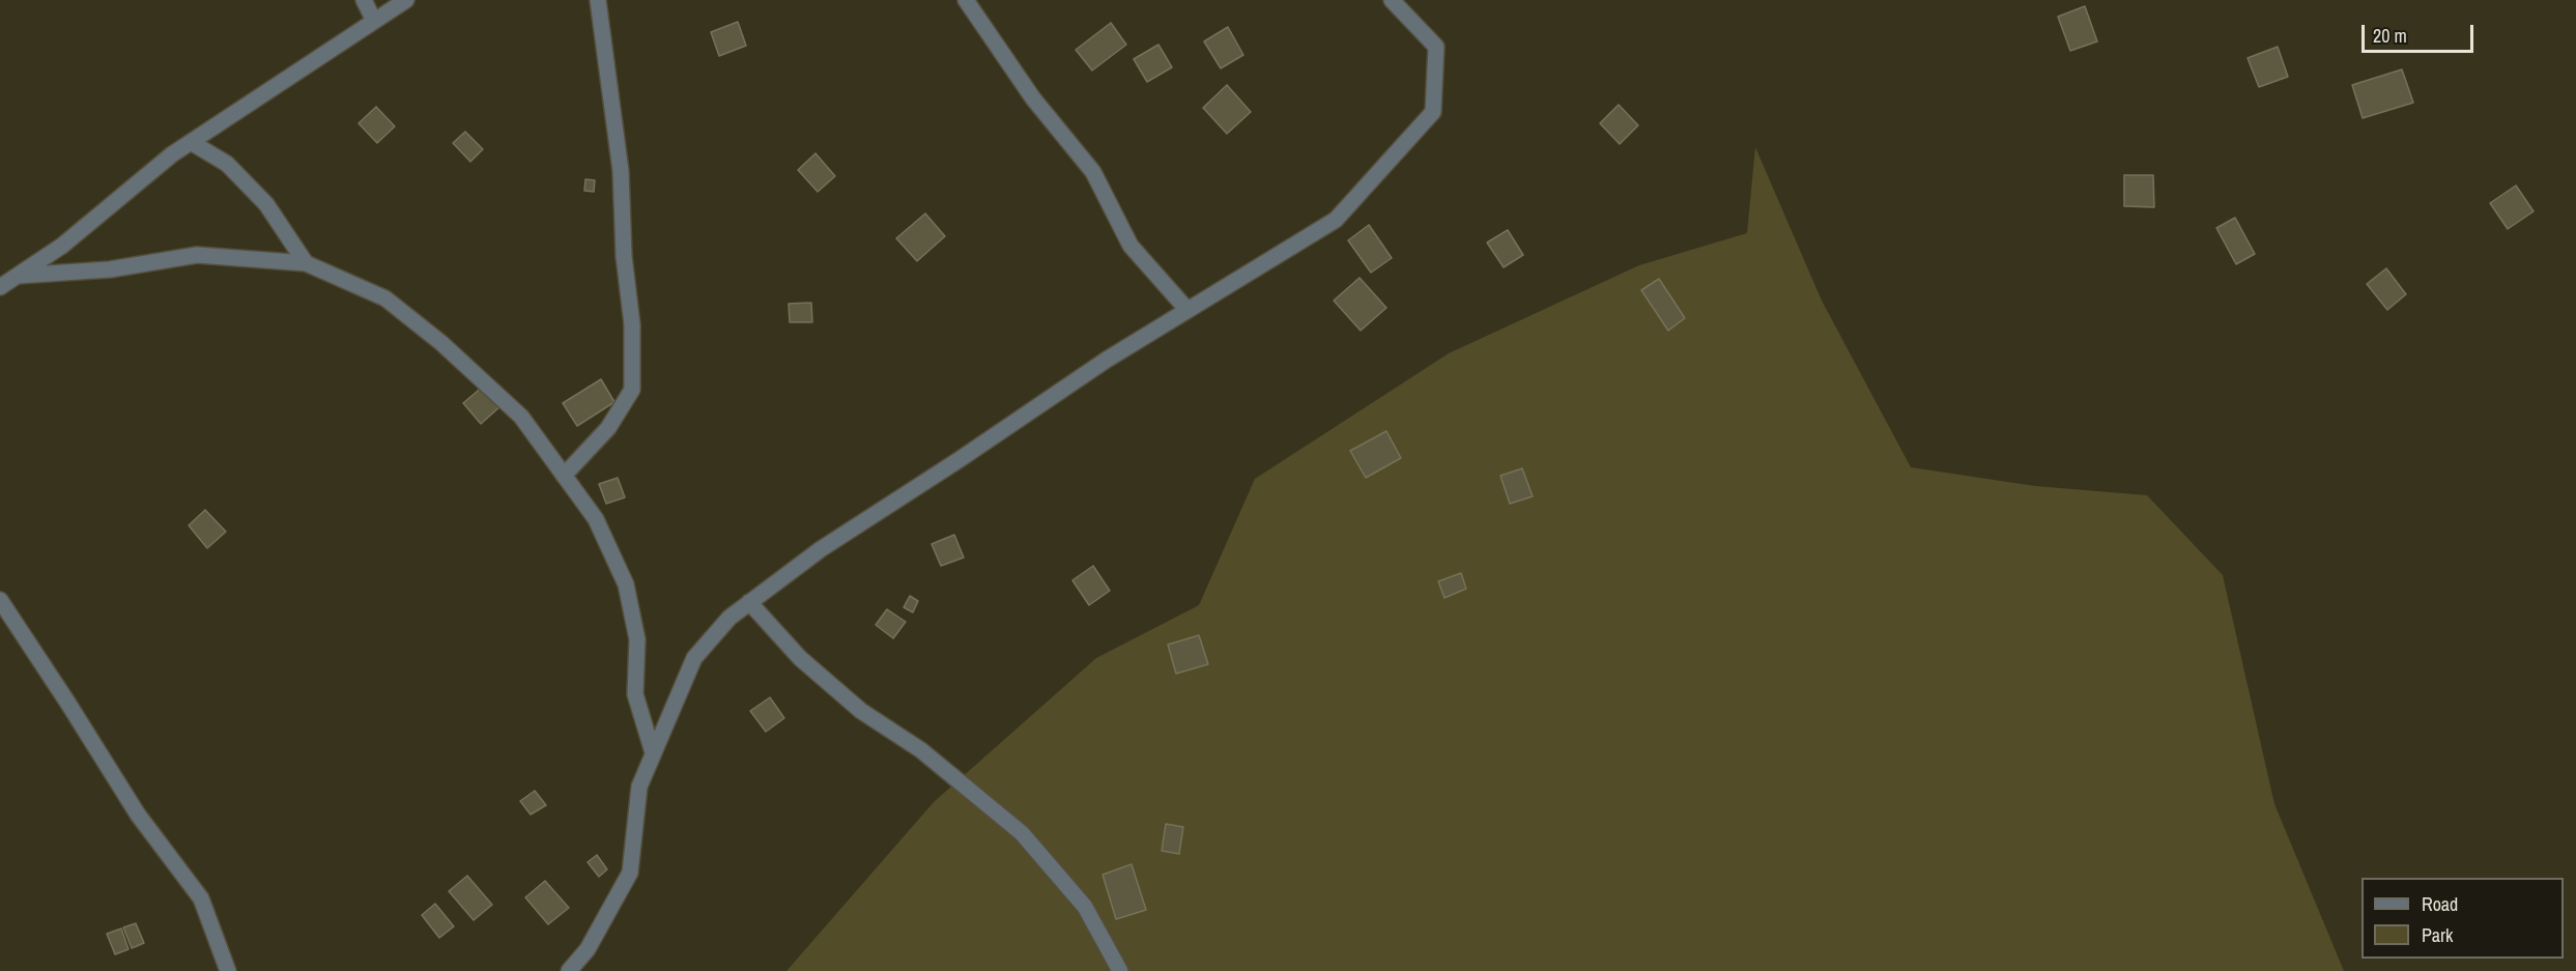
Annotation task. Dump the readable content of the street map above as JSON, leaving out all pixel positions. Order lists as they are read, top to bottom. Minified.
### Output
{"legend":["Road","Park"],"scale_bar":"20 m"}
